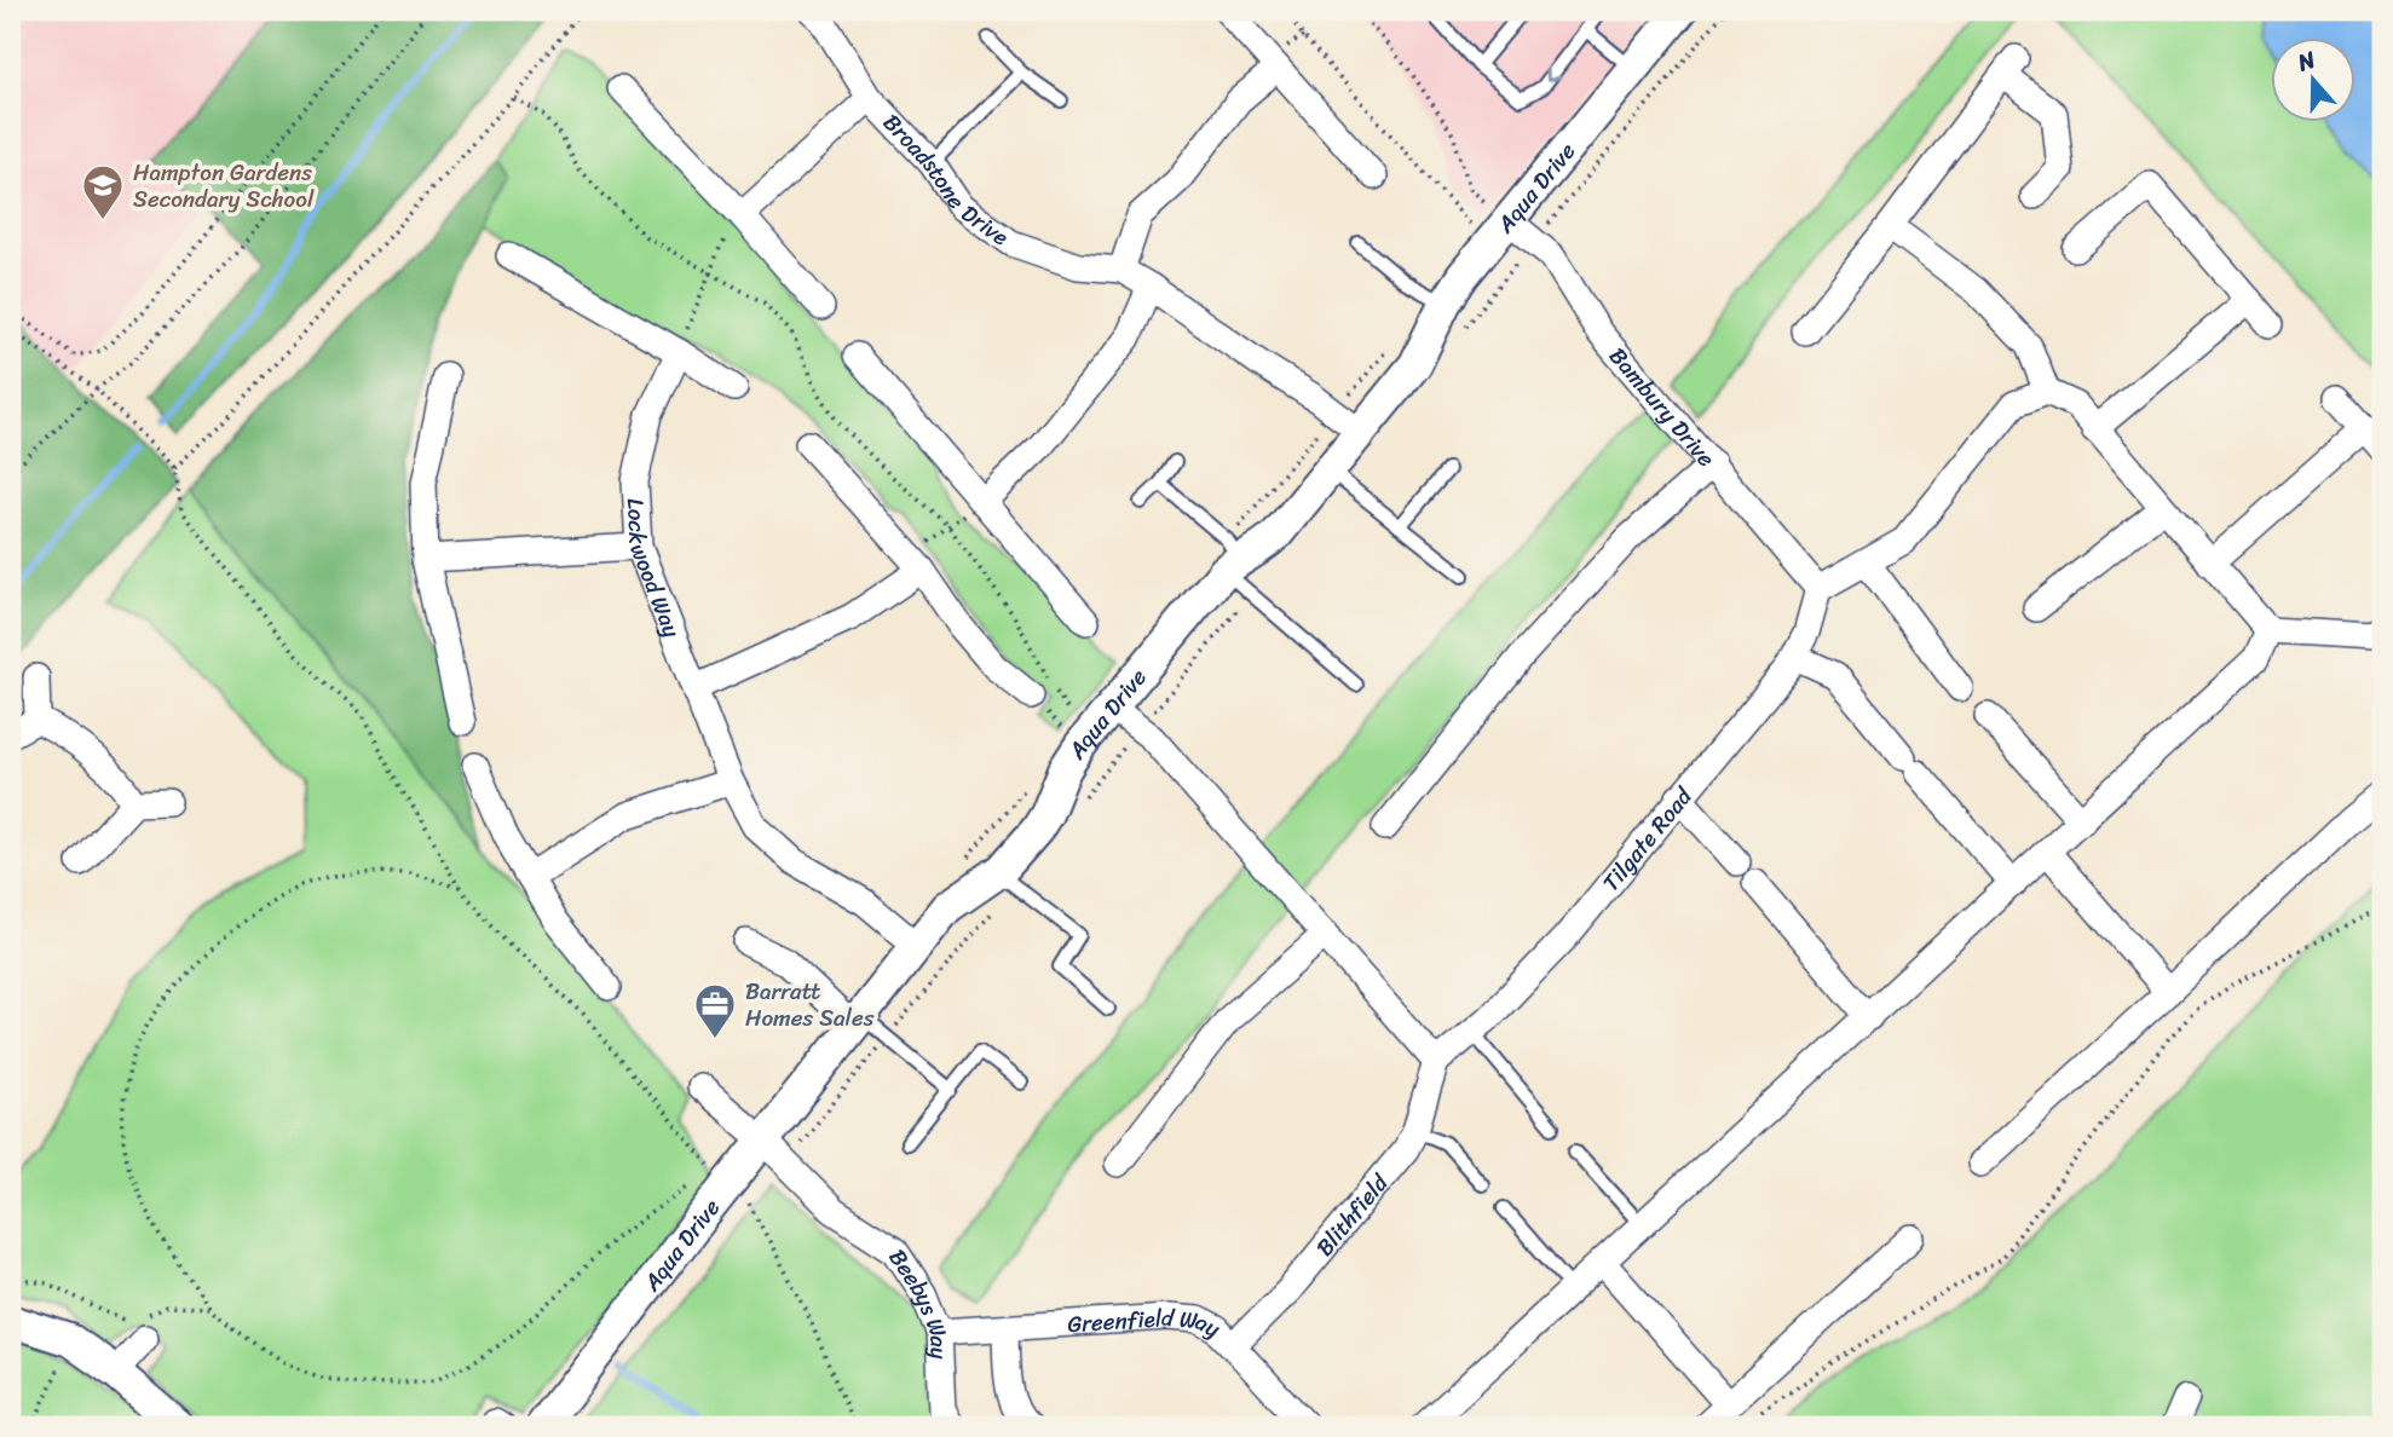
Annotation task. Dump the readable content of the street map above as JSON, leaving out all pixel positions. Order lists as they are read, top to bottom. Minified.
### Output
{"streets":{"street":["Broadstone Drive","Aqua Drive","Bambury Drive","Lockwood Way","Tilgate Road","Blithfield","Beebys Way","Greenfield Way"]},"crossings":[["Broadstone Drive","Aqua Drive"],["Aqua Drive","Bambury Drive"],["Aqua Drive","Lockwood Way"],["Aqua Drive","Beebys Way"],["Bambury Drive","Tilgate Road"],["Tilgate Road","Blithfield"],["Blithfield","Greenfield Way"],["Beebys Way","Greenfield Way"]],"places":{"school or university":["Hampton Gardens Secondary School"],"office":["Barratt Homes Sales"]},"north":"top"}
